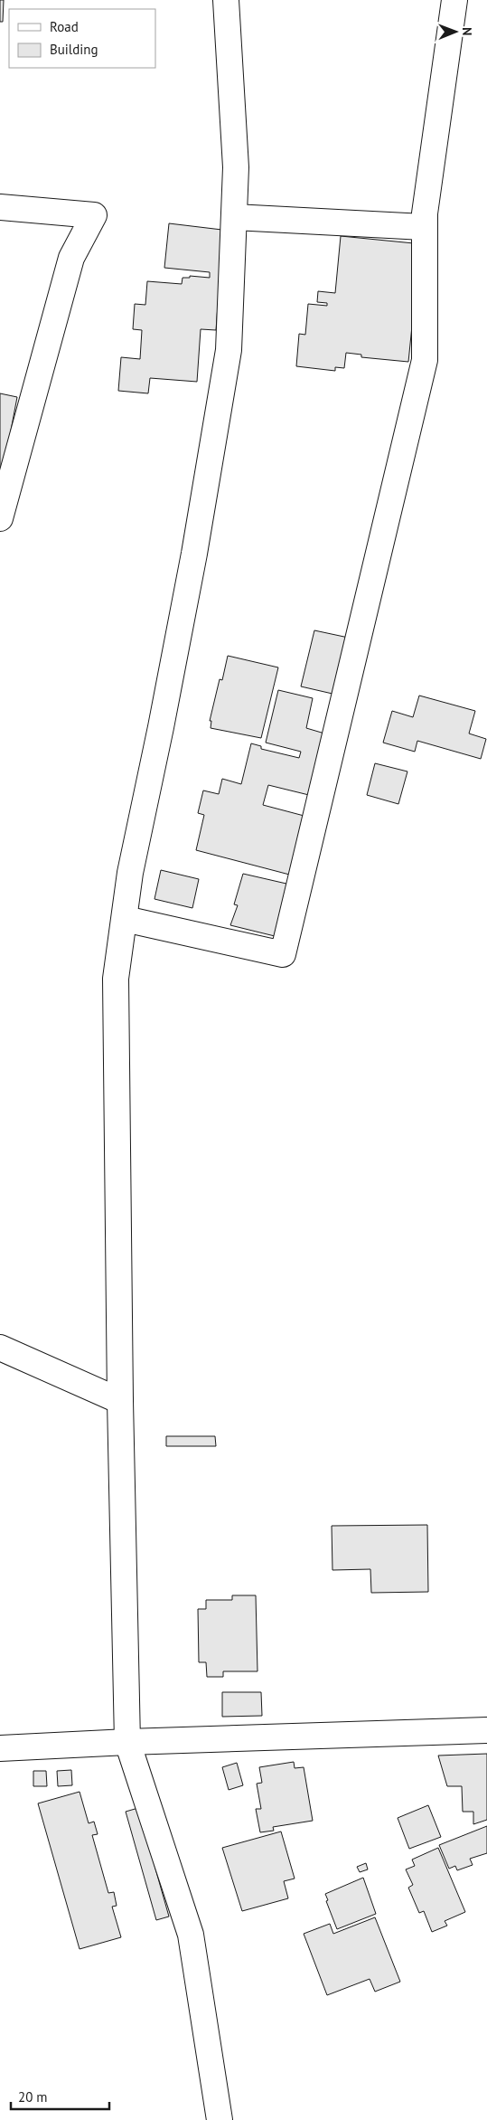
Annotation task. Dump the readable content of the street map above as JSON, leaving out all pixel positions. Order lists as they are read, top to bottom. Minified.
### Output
{"legend":["Road","Building"],"scale_bar":"20 m","north":"right"}
